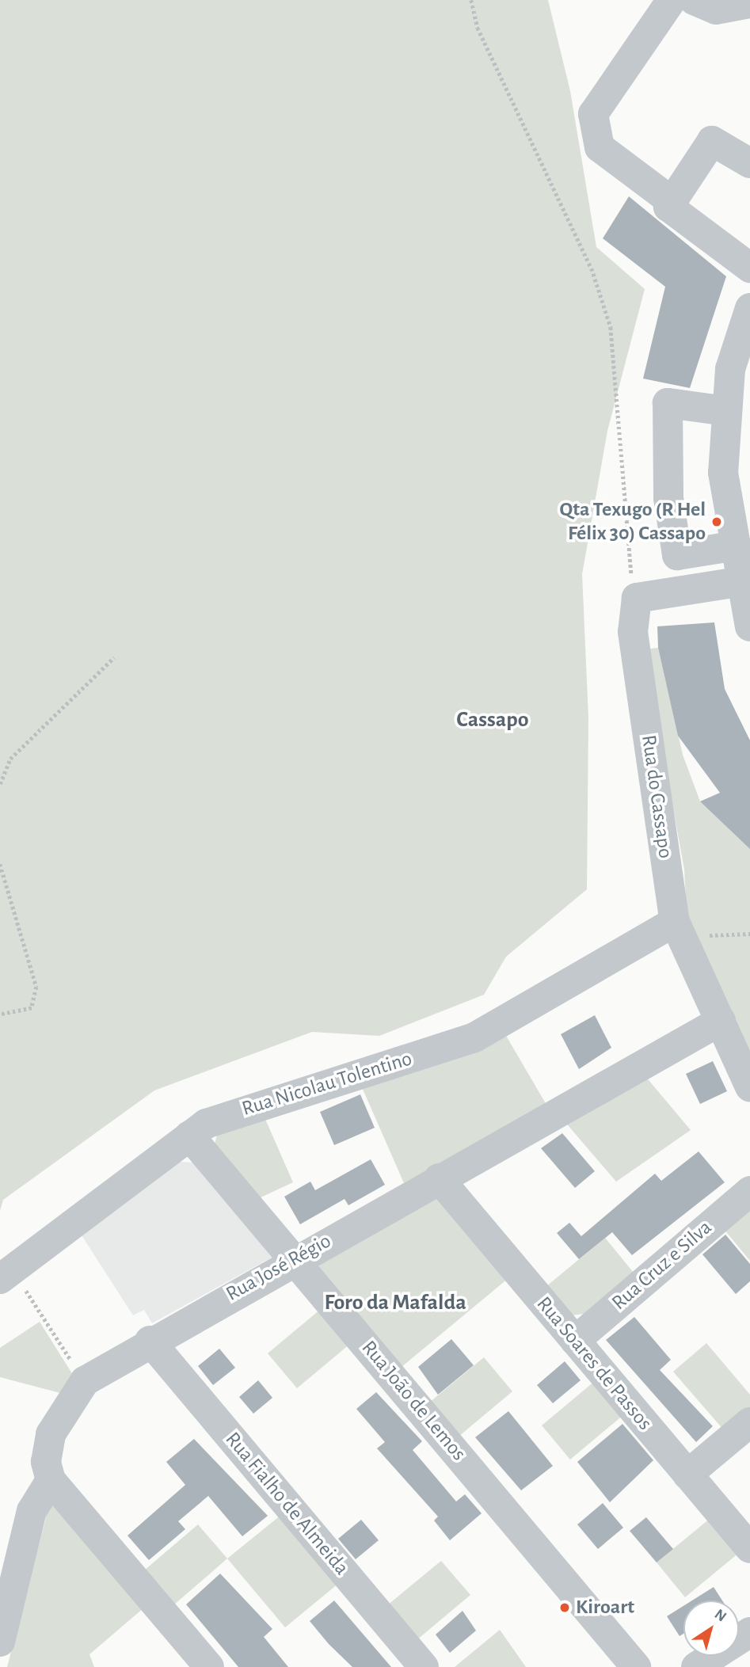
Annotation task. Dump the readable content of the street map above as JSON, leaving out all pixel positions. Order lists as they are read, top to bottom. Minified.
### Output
{"streets":{"street":["Rua do Cassapo","Rua Nicolau Tolentino","Rua Cruz e Silva","Rua José Régio","Rua Soares de Passos","Rua João de Lemos","Rua Fialho de Almeida"]},"crossings":[["Rua do Cassapo","Rua Nicolau Tolentino"],["Rua do Cassapo","Rua José Régio"],["Rua Nicolau Tolentino","Rua João de Lemos"],["Rua Cruz e Silva","Rua Soares de Passos"],["Rua José Régio","Rua Soares de Passos"],["Rua José Régio","Rua João de Lemos"],["Rua José Régio","Rua Fialho de Almeida"]],"districts":["Cassapo","Foro da Mafalda"],"places":["Qta Texugo (R Hel Félix 30) Cassapo","Kiroart"],"north":"top right"}
